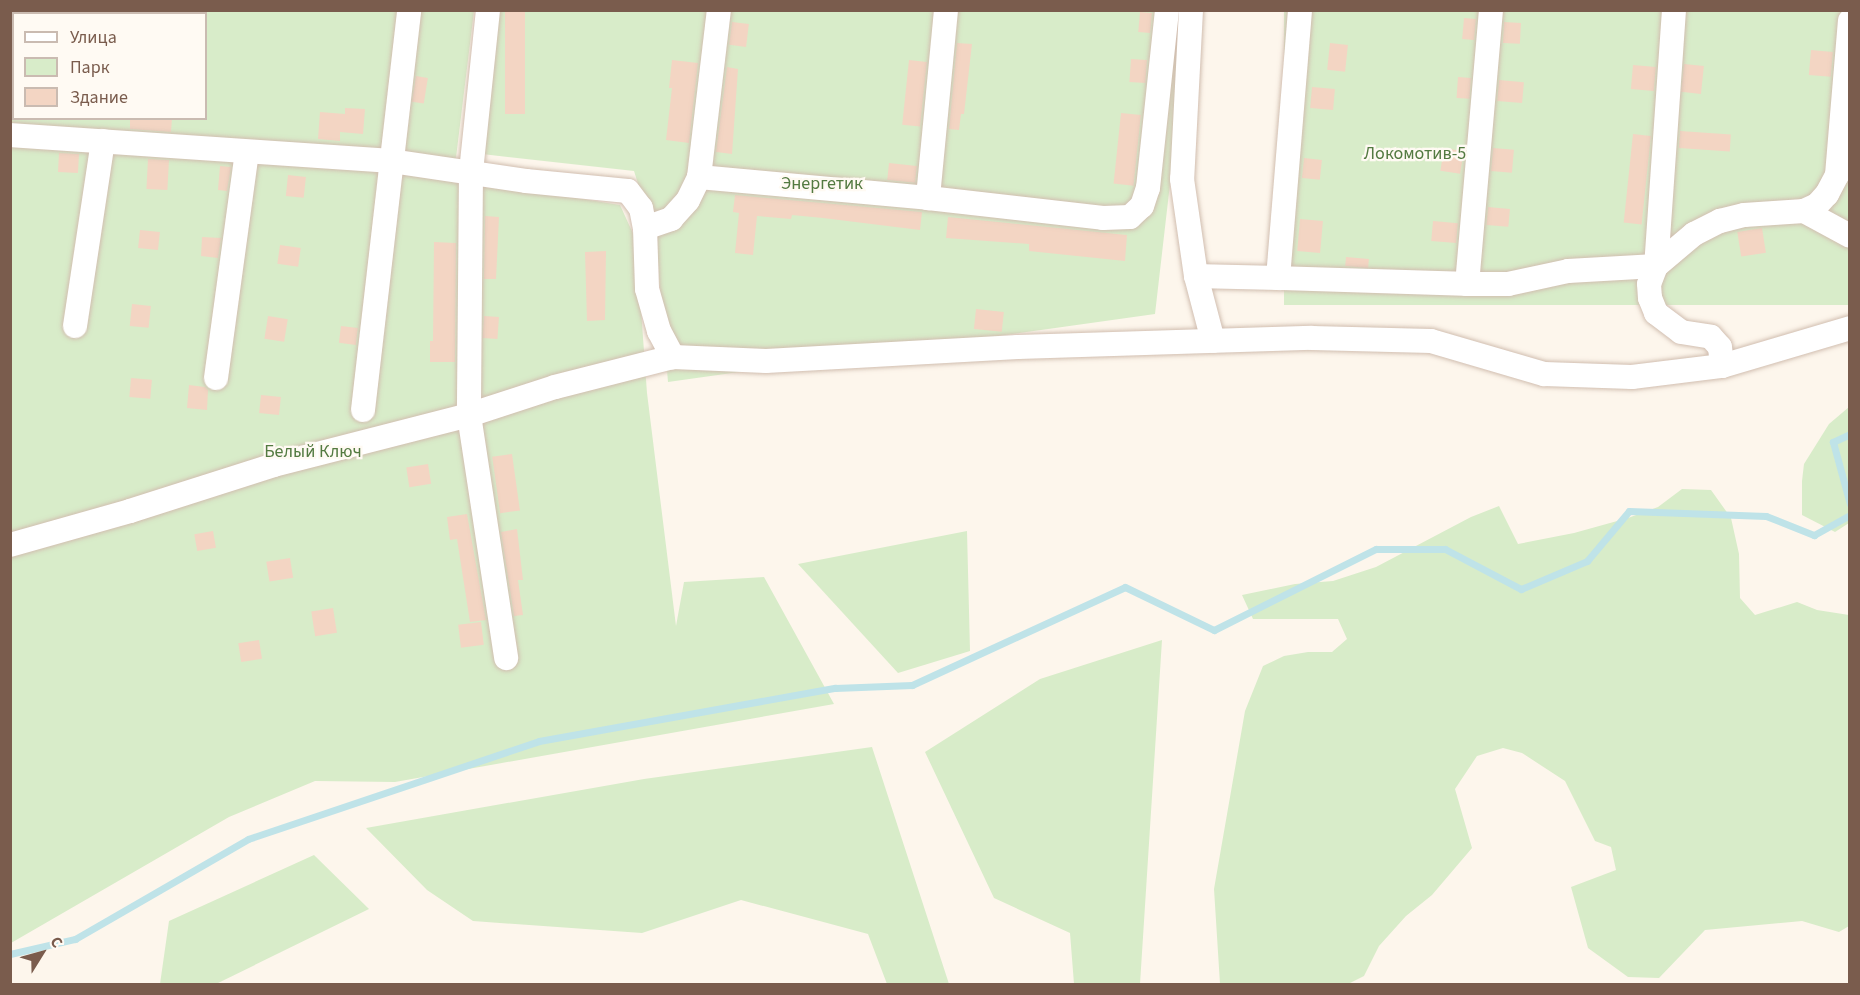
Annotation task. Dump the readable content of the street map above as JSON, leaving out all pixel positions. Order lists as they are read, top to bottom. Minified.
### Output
{"parks":["Локомотив-5","Энергетик","Белый Ключ"],"legend":["Улица","Парк","Здание"],"north":"top right"}
